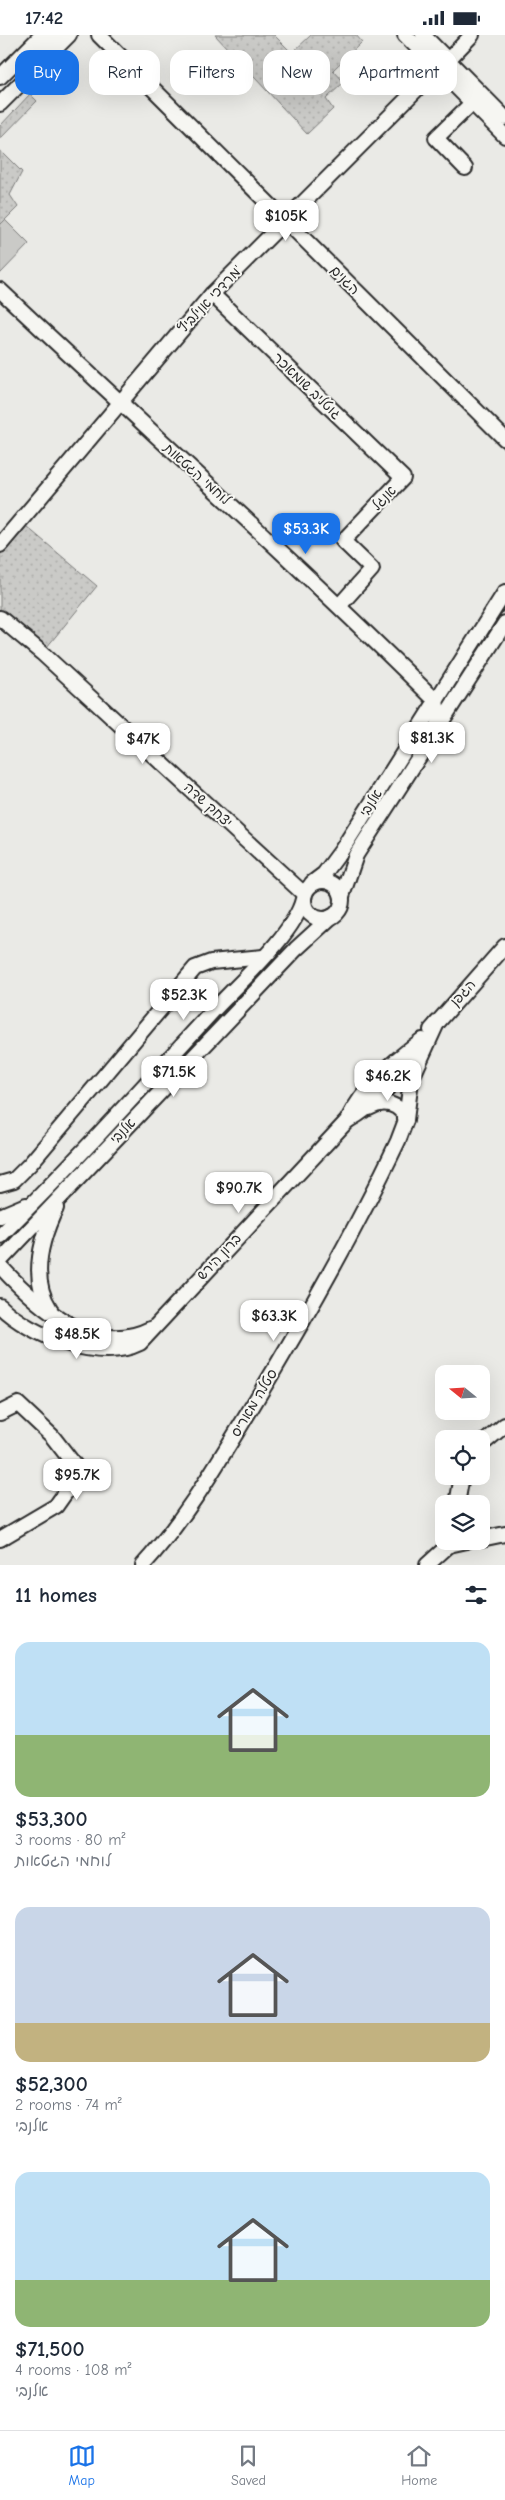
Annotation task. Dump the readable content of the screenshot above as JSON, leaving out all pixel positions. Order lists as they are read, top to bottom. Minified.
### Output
{"streets":{"street":["הגנים","מרדכי אנילביץ'","גוטליב שומאכר","לוחמי הגטאות","אנגל","אלנבי","יצחק שדה","הגפן","ברון הירש","סטלה מאריס"]},"crossings":[["הגנים","מרדכי אנילביץ'"],["מרדכי אנילביץ'","גוטליב שומאכר"],["מרדכי אנילביץ'","לוחמי הגטאות"],["גוטליב שומאכר","אנגל"],["לוחמי הגטאות","אנגל"],["לוחמי הגטאות","אלנבי"],["אלנבי","יצחק שדה"],["הגפן","ברון הירש"],["הגפן","סטלה מאריס"]],"north":"left","page":{"status":"17:42","chip":["Buy","Rent","Filters","New","Apartment"],"price":["$105K","$53.3K","$81.3K","$47K","$52.3K","$71.5K","$46.2K","$90.7K","$63.3K","$48.5K","$95.7K"],"heading":"11 homes","list":[{"name":"$53,300","note":"3 rooms · 80 m² · לוחמי הגטאות"},{"name":"$52,300","note":"2 rooms · 74 m² · אלנבי"},{"name":"$71,500","note":"4 rooms · 108 m² · אלנבי"}],"tabs":["Map","Saved","Home"]}}
